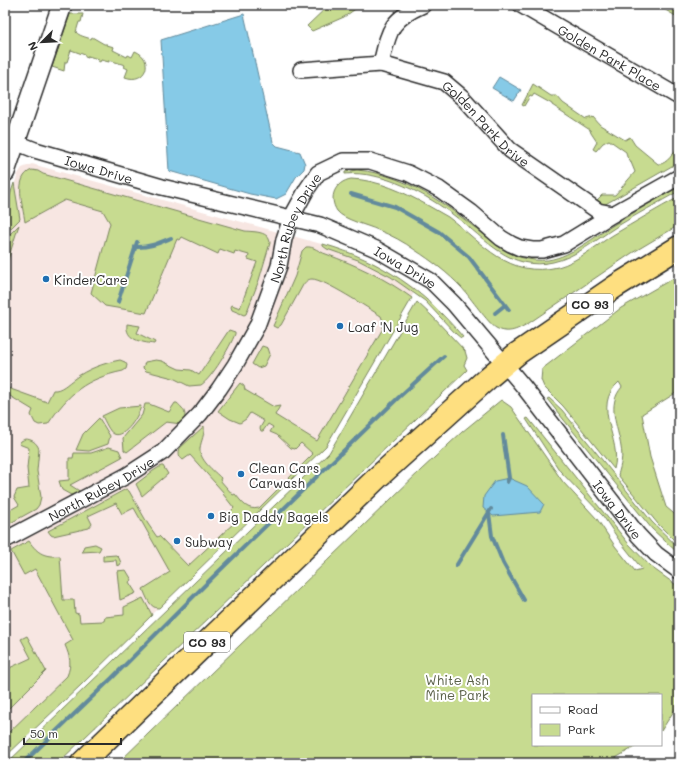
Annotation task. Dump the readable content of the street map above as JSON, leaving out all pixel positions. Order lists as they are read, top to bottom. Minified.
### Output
{"streets":{"highway":["CO 93"],"street":["Golden Park Place","Golden Park Drive","Iowa Drive","North Rubey Drive"]},"crossings":[["Golden Park Drive","North Rubey Drive"],["Iowa Drive","North Rubey Drive"],["Iowa Drive","CO 93"]],"parks":["White Ash Mine Park"],"places":["KinderCare","Loaf 'N Jug","Clean Cars Carwash","Big Daddy Bagels","Subway"],"legend":["Road","Park"],"scale_bar":"50 m","north":"bottom left"}
